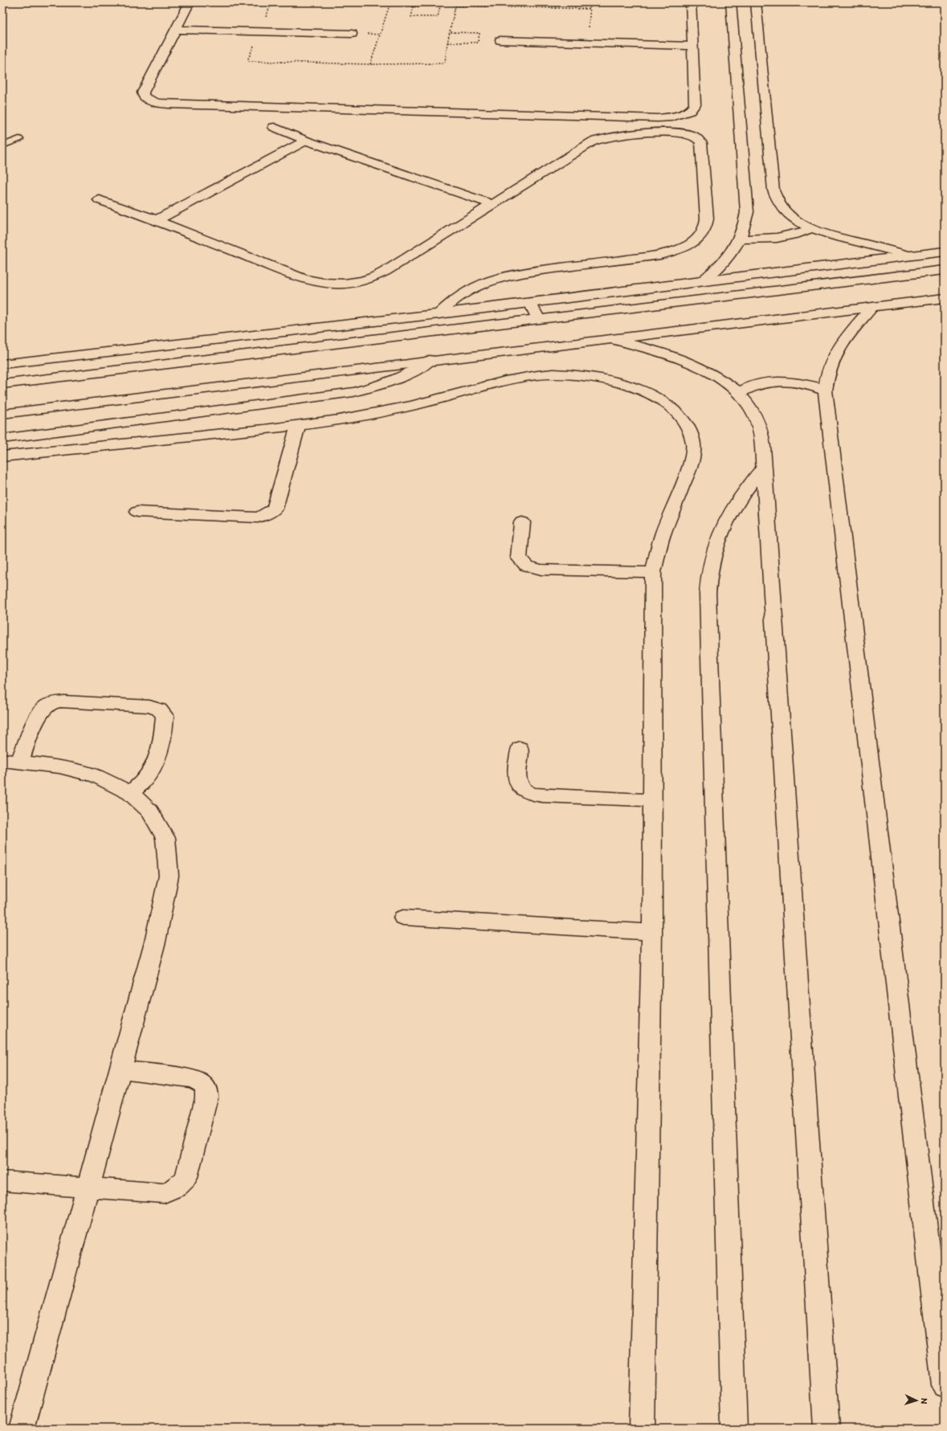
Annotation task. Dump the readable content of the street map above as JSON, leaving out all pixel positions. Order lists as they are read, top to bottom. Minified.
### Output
{"north":"right"}
